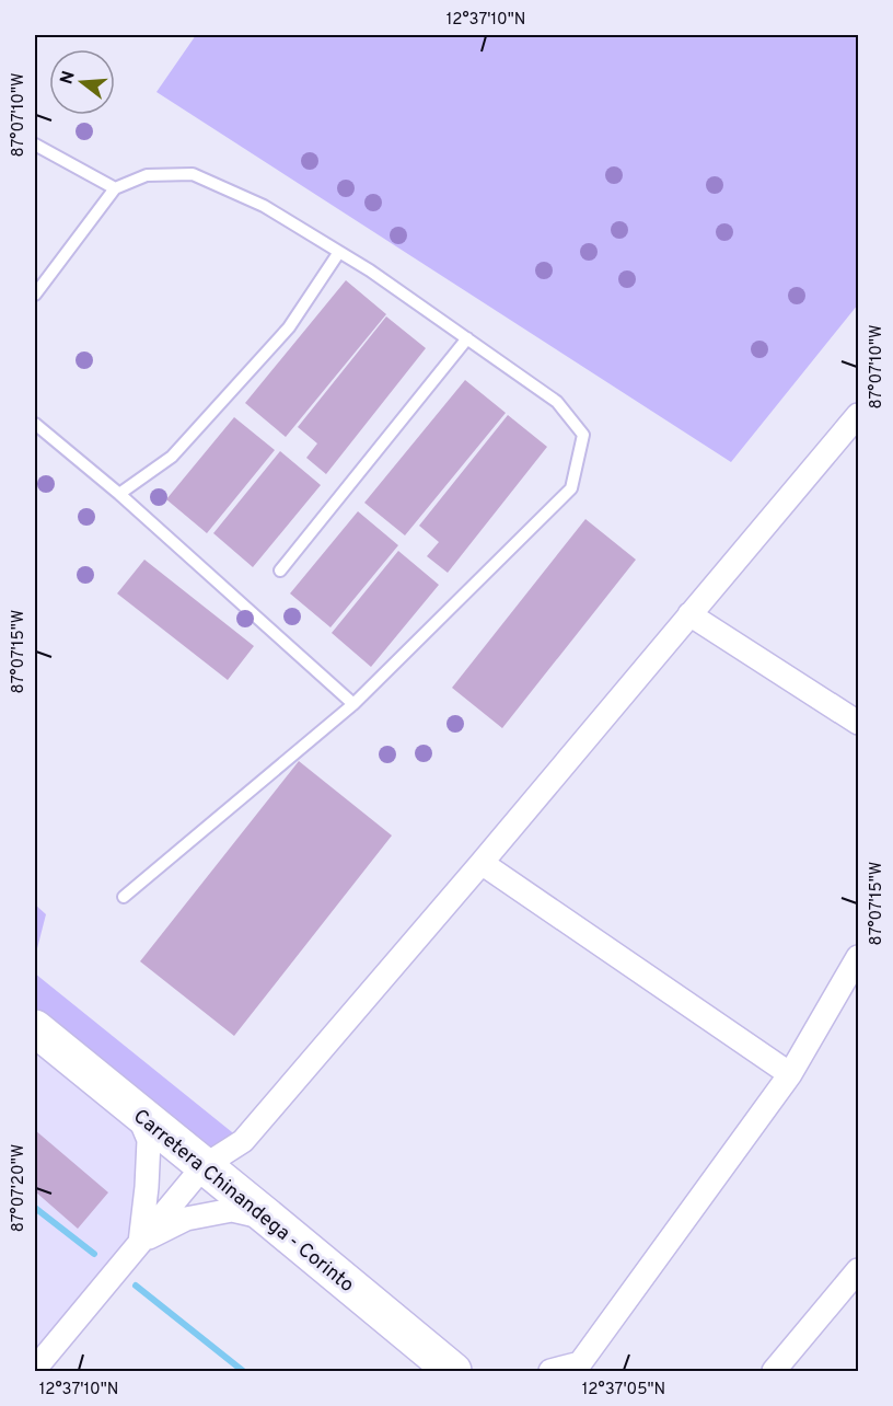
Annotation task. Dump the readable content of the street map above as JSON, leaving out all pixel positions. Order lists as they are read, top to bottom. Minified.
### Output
{"streets":{"highway":["Carretera Chinandega - Corinto"]},"north":"left","coordinates":["12°37'10\"N","87°07'10\"W","87°07'15\"W","87°07'20\"W","12°37'05\"N"]}
